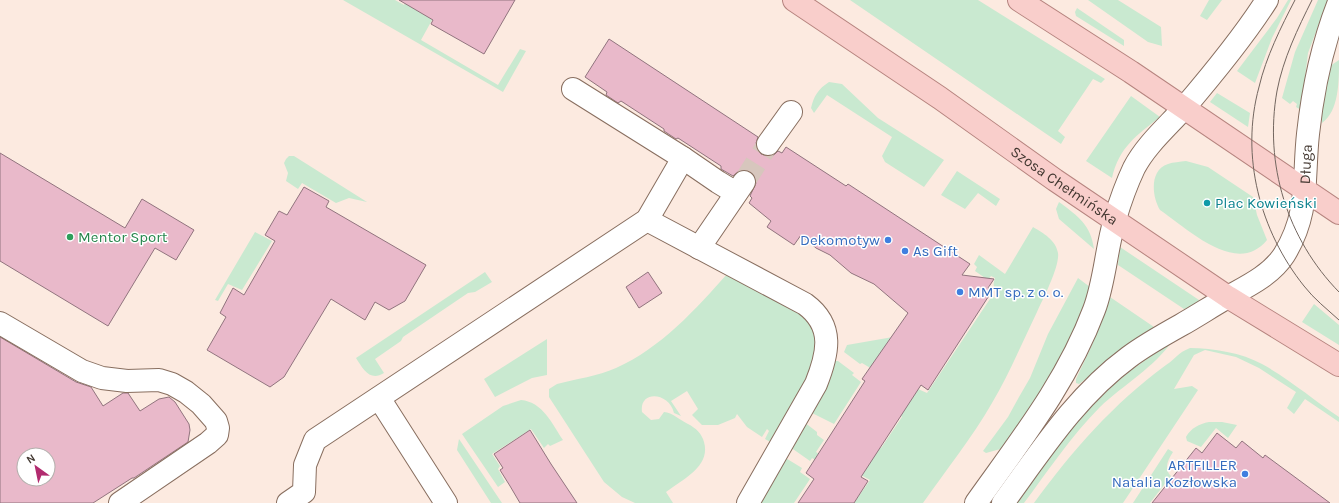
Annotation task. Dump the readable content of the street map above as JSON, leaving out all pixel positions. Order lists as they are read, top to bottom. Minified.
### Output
{"streets":{"main road":["Szosa Chełmińska"],"street":["Długa"]},"crossings":[["Długa","Szosa Chełmińska"]],"places":["Plac Kowieński","Mentor Sport","Dekomotyw","As Gift","MMT sp. z o. o.","ARTFILLER Natalia Kozłowska"],"north":"top left"}
